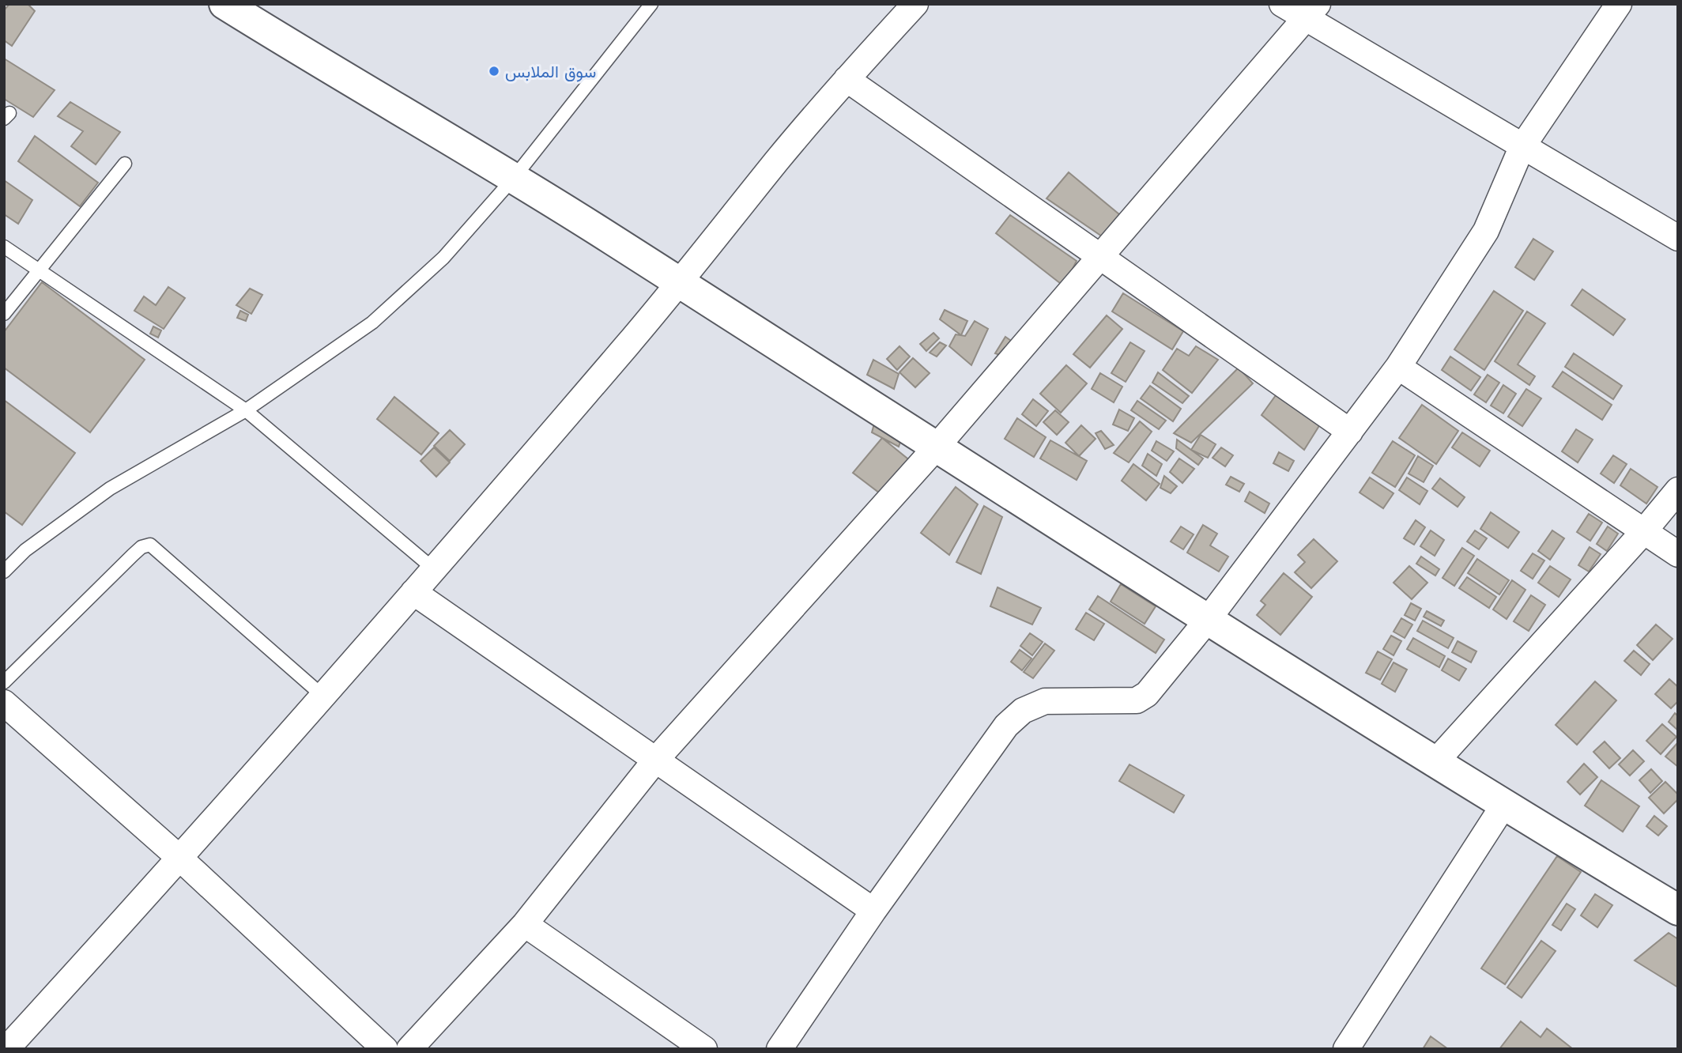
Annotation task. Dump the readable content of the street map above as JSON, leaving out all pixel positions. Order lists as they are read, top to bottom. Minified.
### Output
{"places":["سوق الملابس"]}
